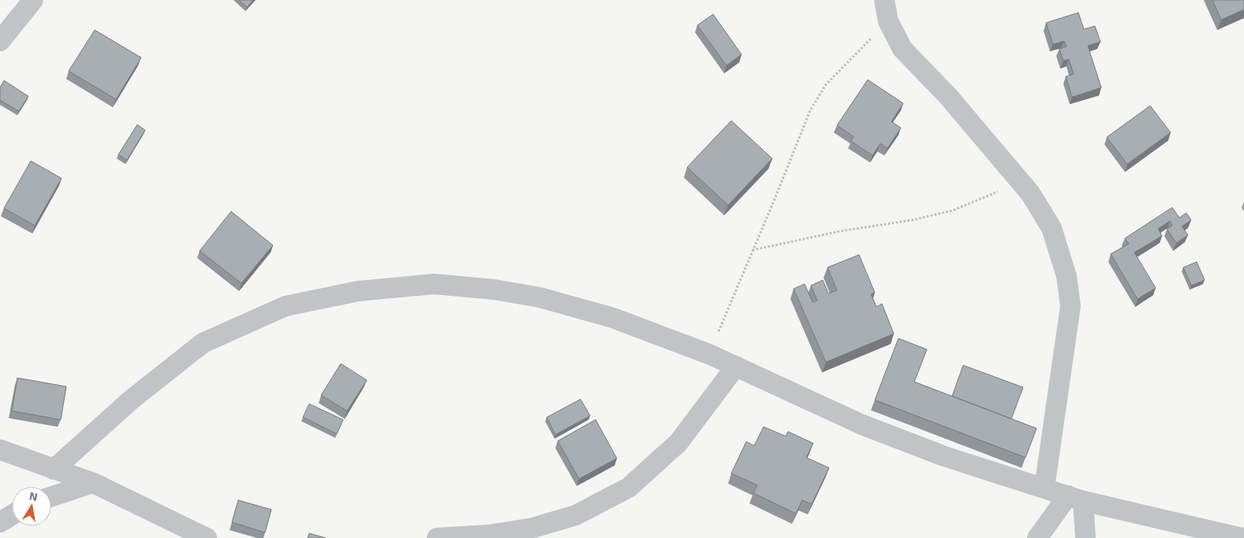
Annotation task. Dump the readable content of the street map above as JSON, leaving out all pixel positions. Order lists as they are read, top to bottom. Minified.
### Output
{"north":"top"}
